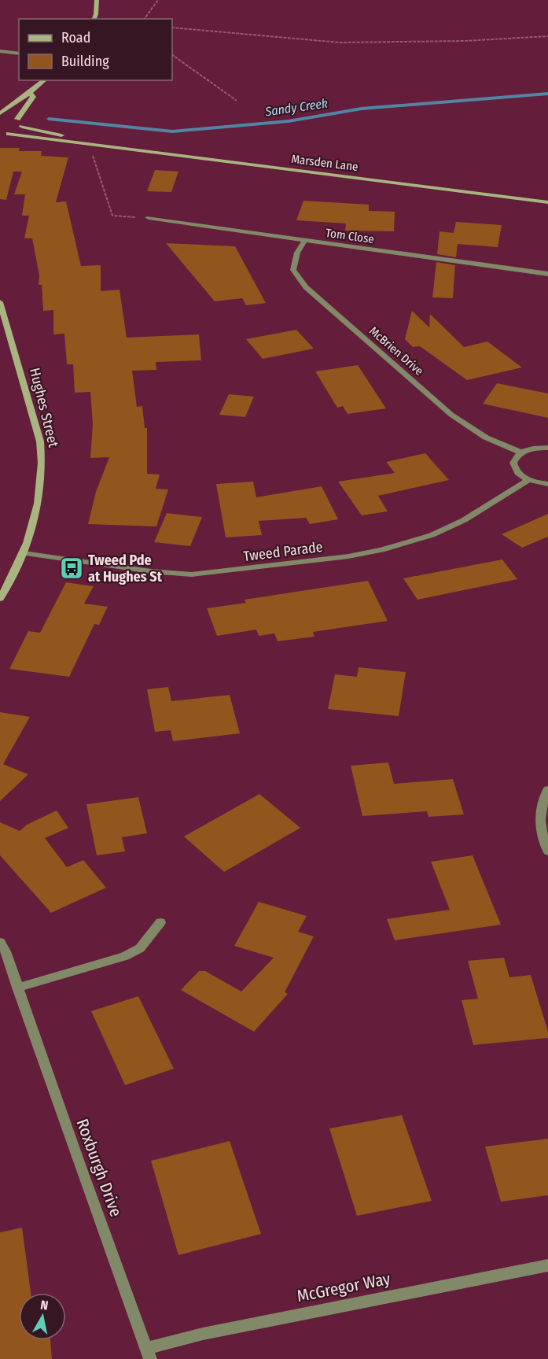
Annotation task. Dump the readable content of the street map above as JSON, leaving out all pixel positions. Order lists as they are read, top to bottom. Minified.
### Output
{"streets":{"main road":["Marsden Lane","Hughes Street"],"street":["Tom Close","McBrien Drive","Tweed Parade","Roxburgh Drive","McGregor Way"]},"crossings":[["Tom Close","McBrien Drive"],["Hughes Street","Tweed Parade"],["Roxburgh Drive","McGregor Way"]],"water":["Sandy Creek"],"places":{"bus stop":["Tweed Pde at Hughes St"]},"legend":["Road","Building"],"north":"top"}
